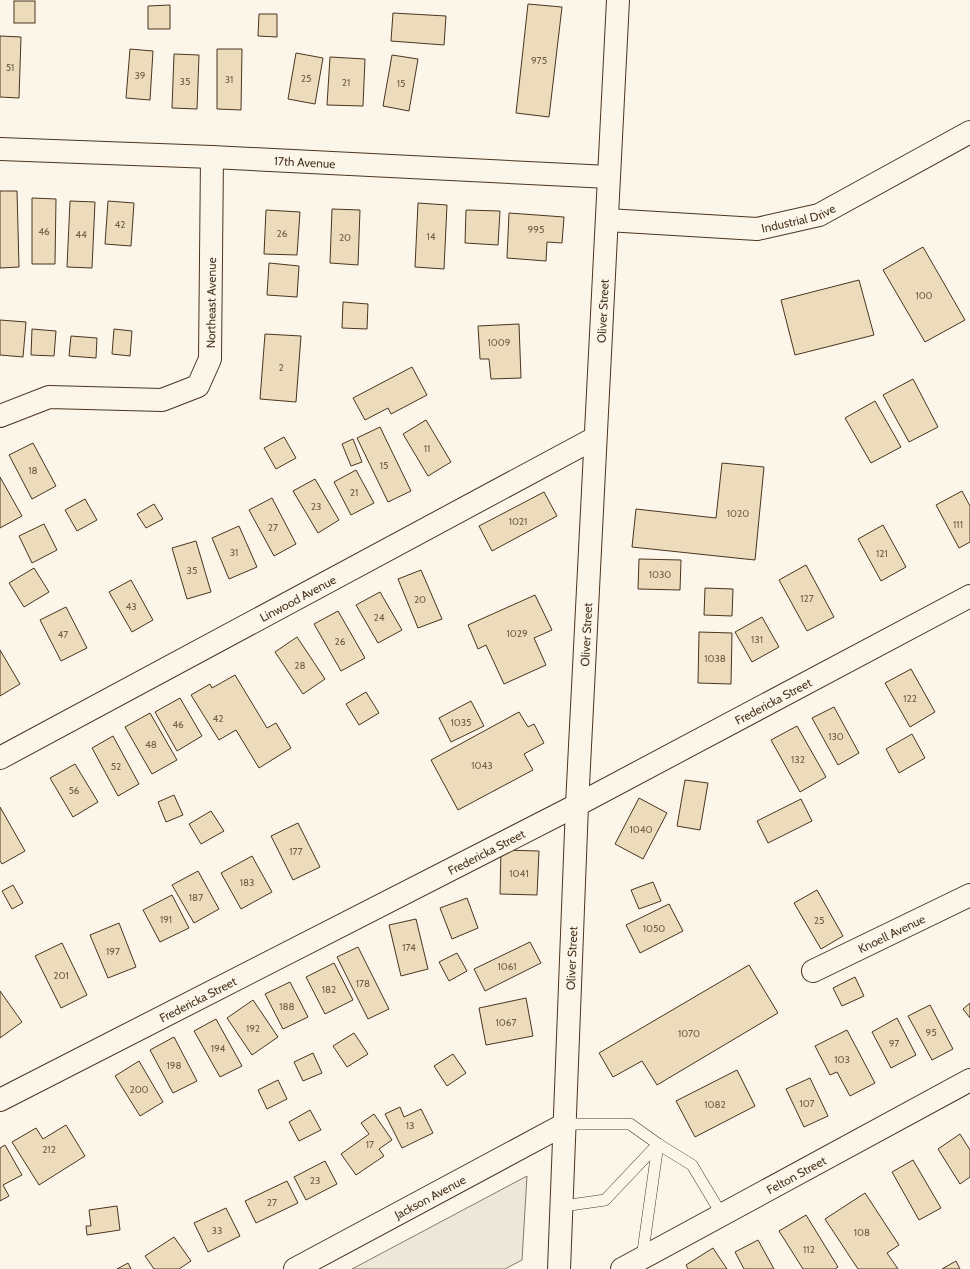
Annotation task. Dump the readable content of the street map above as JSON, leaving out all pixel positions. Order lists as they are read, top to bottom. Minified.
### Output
{"streets":{"street":["17th Avenue","Industrial Drive","Northeast Avenue","Oliver Street","Linwood Avenue","Fredericka Street","Knoell Avenue","Felton Street","Jackson Avenue"]},"crossings":[["17th Avenue","Northeast Avenue"],["17th Avenue","Oliver Street"],["Industrial Drive","Oliver Street"],["Oliver Street","Linwood Avenue"],["Oliver Street","Fredericka Street"],["Oliver Street","Jackson Avenue"]],"house_numbers":["975","51","39","25","31","35","21","15","42","995","46","26","44","14","20","100","1009","2","11","15","18","21","23","1020","1021","111","27","31","121","35","1030","127","20","43","24","1029","47","131","26","1038","28","122","42","1035","46","130","48","132","1043","52","56","1040","177","1041","183","187","191","25","1050","174","197","1061","201","178","182","188","1067","192","95","1070","97","194","103","198","200","107","1082","13","17","212","23","27","33","108","112"]}
